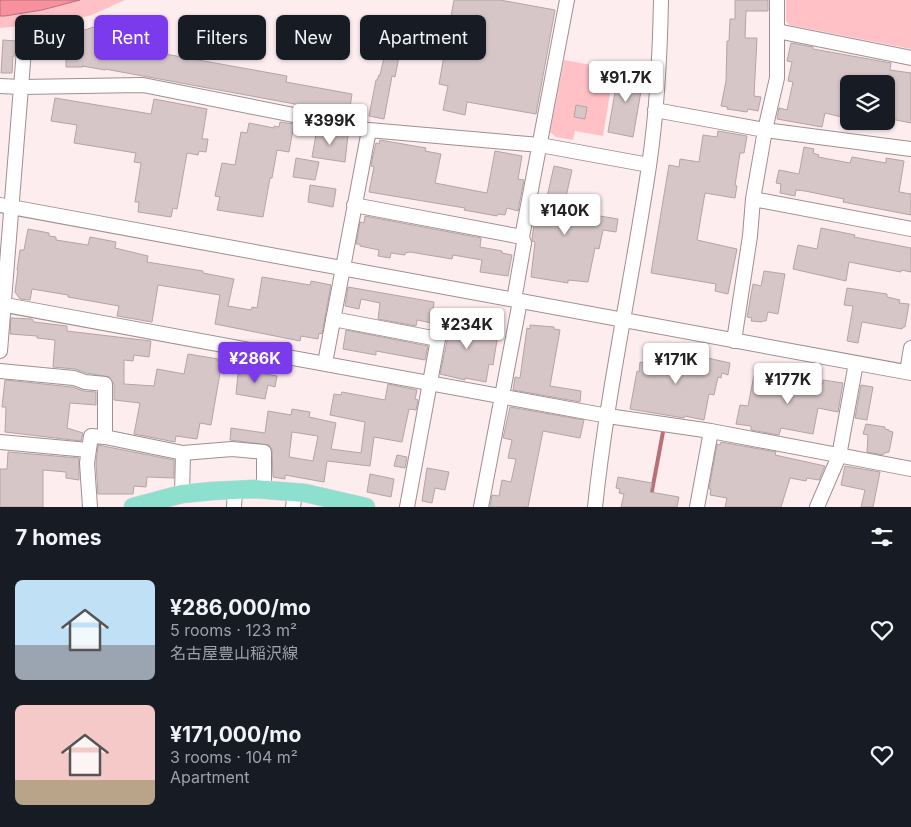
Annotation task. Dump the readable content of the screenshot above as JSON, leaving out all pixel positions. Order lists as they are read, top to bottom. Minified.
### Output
{"page":{"chip":["Buy","Rent","Filters","New","Apartment"],"price":["¥91.7K","¥399K","¥140K","¥234K","¥286K","¥171K","¥177K"],"heading":"7 homes","list":[{"name":"¥286,000/mo","note":"5 rooms · 123 m² · 名古屋豊山稲沢線"},{"name":"¥171,000/mo","note":"3 rooms · 104 m² · Apartment"}]}}
